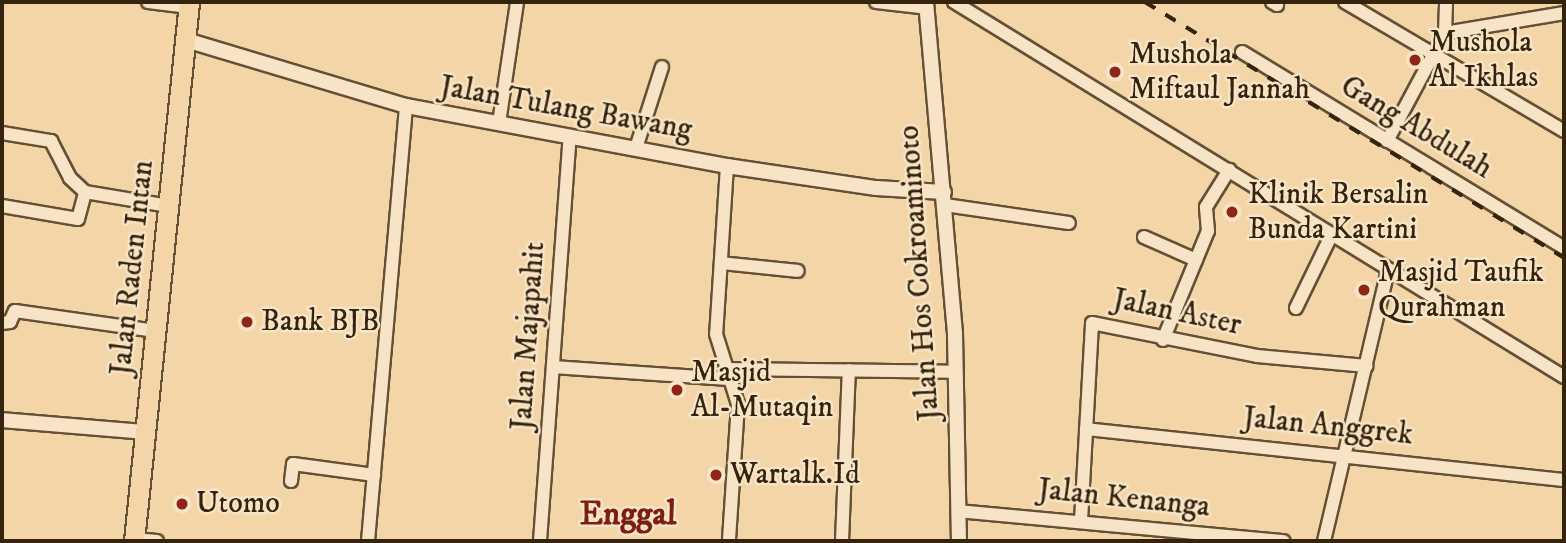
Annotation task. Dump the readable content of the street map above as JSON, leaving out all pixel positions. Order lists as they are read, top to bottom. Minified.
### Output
{"streets":{"main road":["Jalan Raden Intan"],"street":["Jalan Tulang Bawang","Gang Abdulah","Jalan Hos Cokroaminoto","Jalan Aster","Jalan Majapahit","Jalan Anggrek","Jalan Kenanga"]},"crossings":[["Jalan Tulang Bawang","Jalan Raden Intan"],["Jalan Tulang Bawang","Jalan Hos Cokroaminoto"],["Jalan Tulang Bawang","Jalan Majapahit"],["Jalan Hos Cokroaminoto","Jalan Kenanga"],["Jalan Aster","Jalan Anggrek"],["Jalan Aster","Jalan Kenanga"]],"districts":["Enggal"],"places":["Mushola Al Ikhlas","Mushola Miftaul Jannah","Klinik Bersalin Bunda Kartini","Masjid Taufik Qurahman","Bank BJB","Masjid Al-Mutaqin","Wartalk.Id","Utomo"]}
